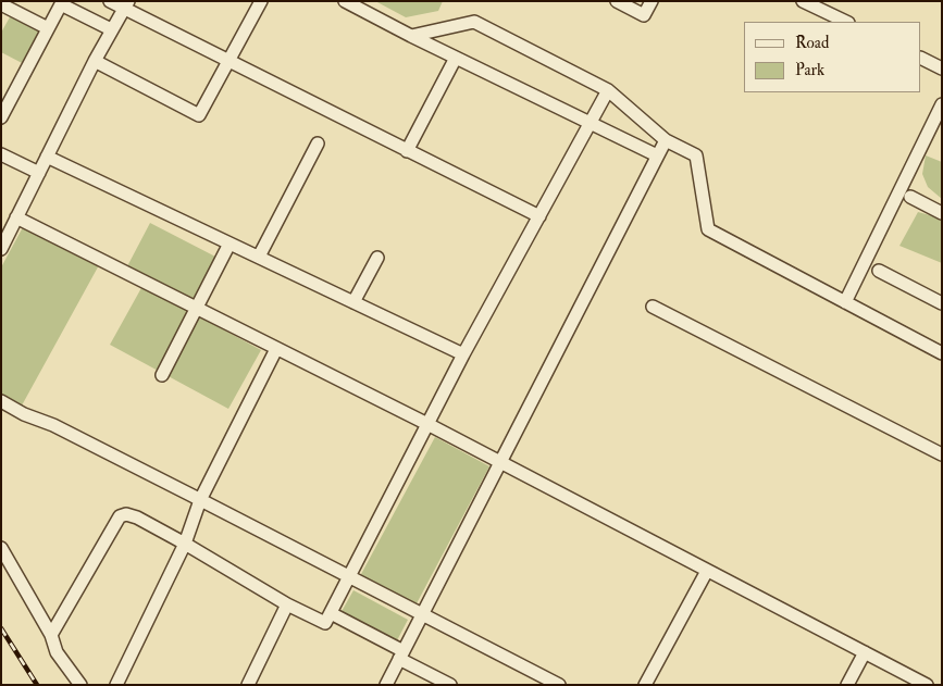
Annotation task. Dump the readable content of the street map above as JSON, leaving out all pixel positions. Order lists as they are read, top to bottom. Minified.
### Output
{"legend":["Road","Park"]}
